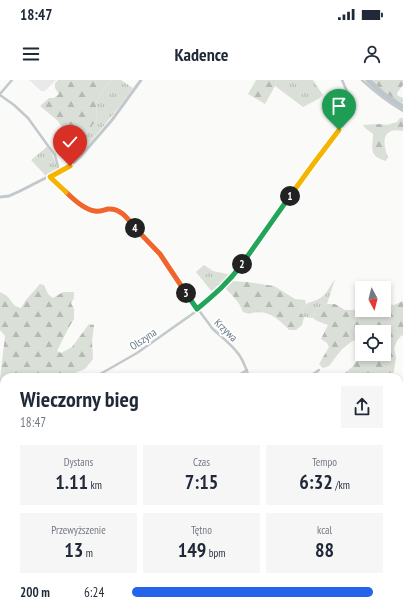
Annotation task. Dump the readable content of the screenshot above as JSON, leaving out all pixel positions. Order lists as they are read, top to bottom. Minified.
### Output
{"streets":{"street":["Krzywa","Olszyna"]},"crossings":[["Krzywa","Olszyna"]],"north":"bottom","page":{"status":"18:47","header":"Kadence","pins":["1","4","2","3"],"heading":["Wieczorny bieg","18:47"],"stats":[["Dystans","1.11 km"],["Czas","7:15"],["Tempo","6:32 /km"],["Przewyższenie","13 m"],["Tętno","149 bpm"],["kcal","88"]],"list":[{"name":"200 m","note":"6:24"}]}}
